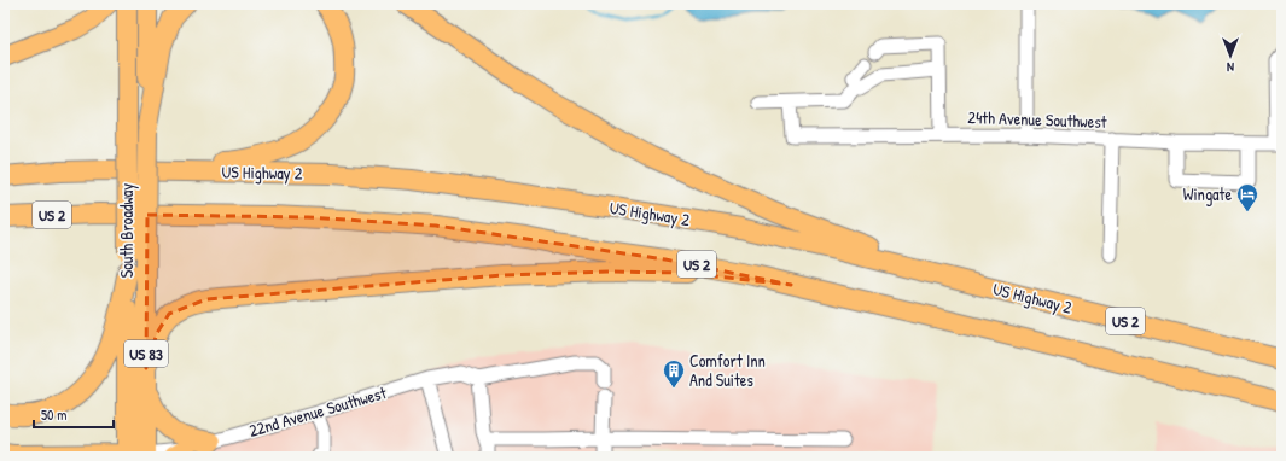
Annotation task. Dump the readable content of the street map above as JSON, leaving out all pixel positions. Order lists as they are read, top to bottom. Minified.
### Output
{"streets":{"highway":["US Highway 2","US 2","South Broadway","US 83","22nd Avenue Southwest"],"street":["24th Avenue Southwest"]},"crossings":[["South Broadway","22nd Avenue Southwest"]],"places":{"hotel":["Wingate"],"building":["Comfort Inn And Suites"]},"scale_bar":"50 m","north":"bottom"}
